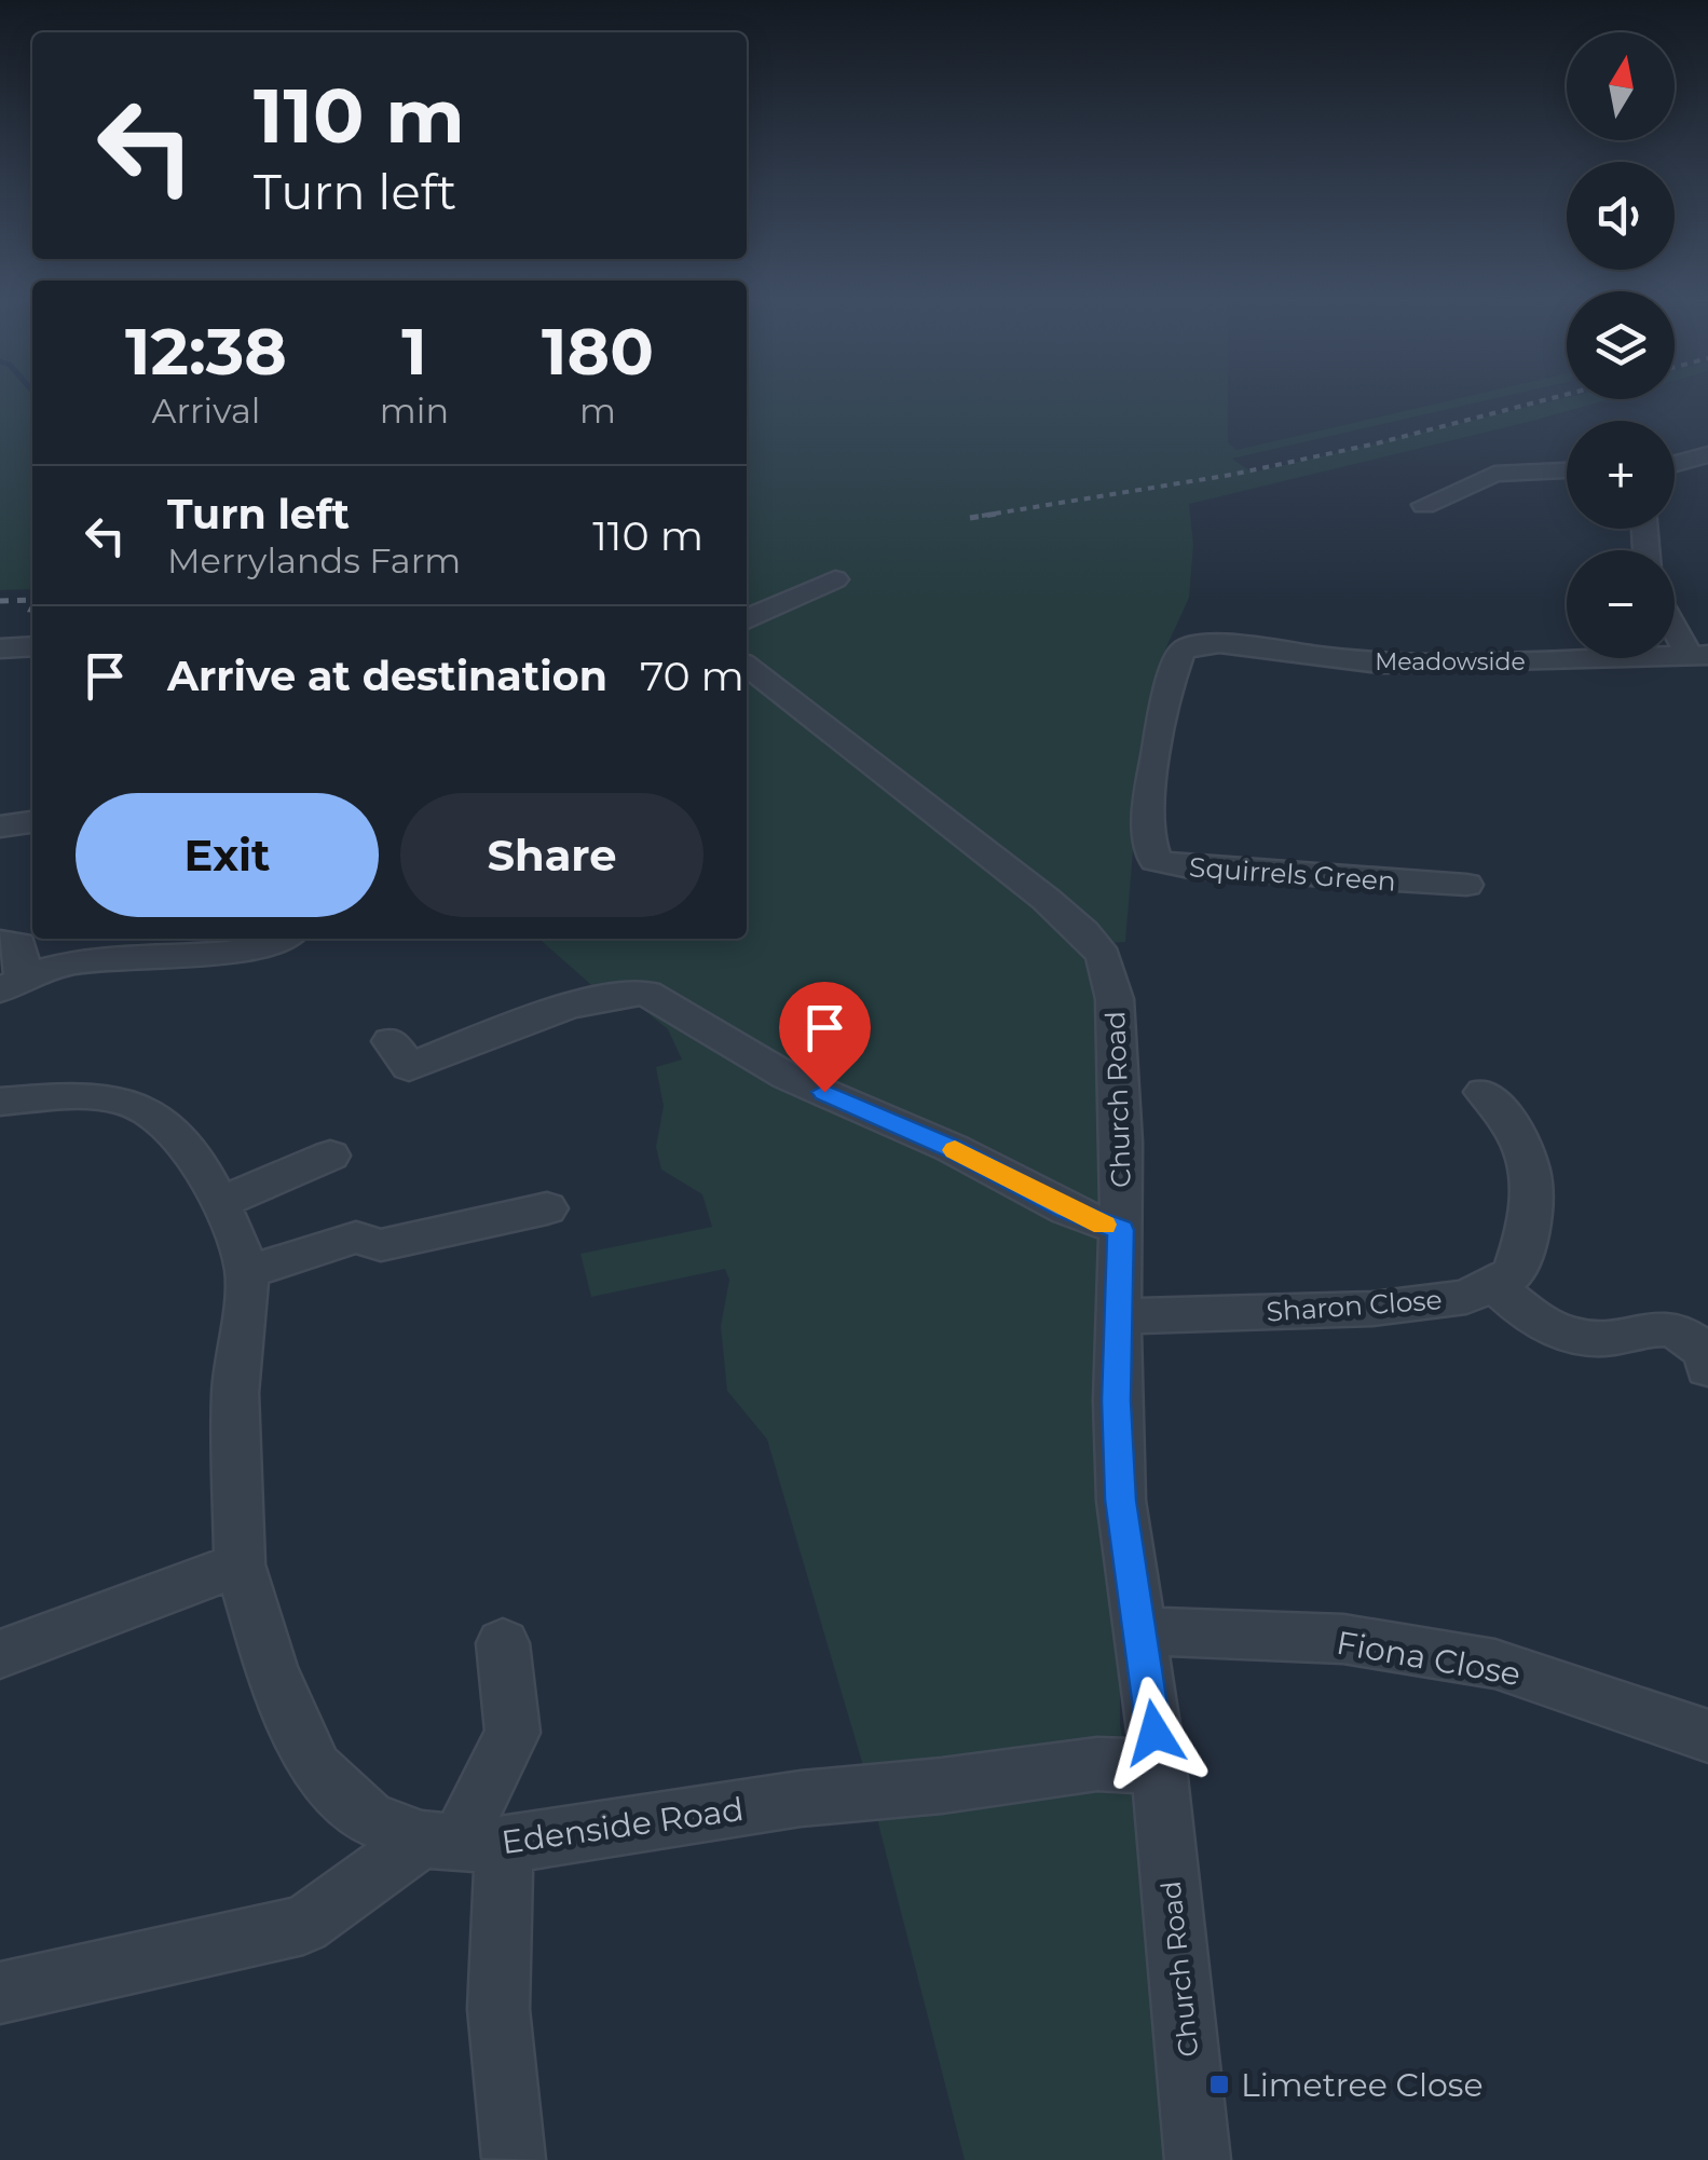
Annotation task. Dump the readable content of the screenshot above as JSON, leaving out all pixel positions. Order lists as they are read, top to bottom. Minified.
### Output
{"streets":{"street":["Meadowside","Squirrels Green","Church Road","Sharon Close","Fiona Close","Edenside Road"]},"crossings":[["Meadowside","Squirrels Green"],["Church Road","Sharon Close"],["Church Road","Fiona Close"],["Church Road","Edenside Road"]],"places":{"transit":["Limetree Close"]},"north":"top","page":{"map_buttons":["+","−"],"turn":["110 m","Turn left"],"eta":["12:38","Arrival","1","min","180","m"],"list":[{"name":"Turn left","note":"Merrylands Farm","value":"110 m"},{"name":"Arrive at destination","value":"70 m"}],"buttons":["Exit","Share"]}}
